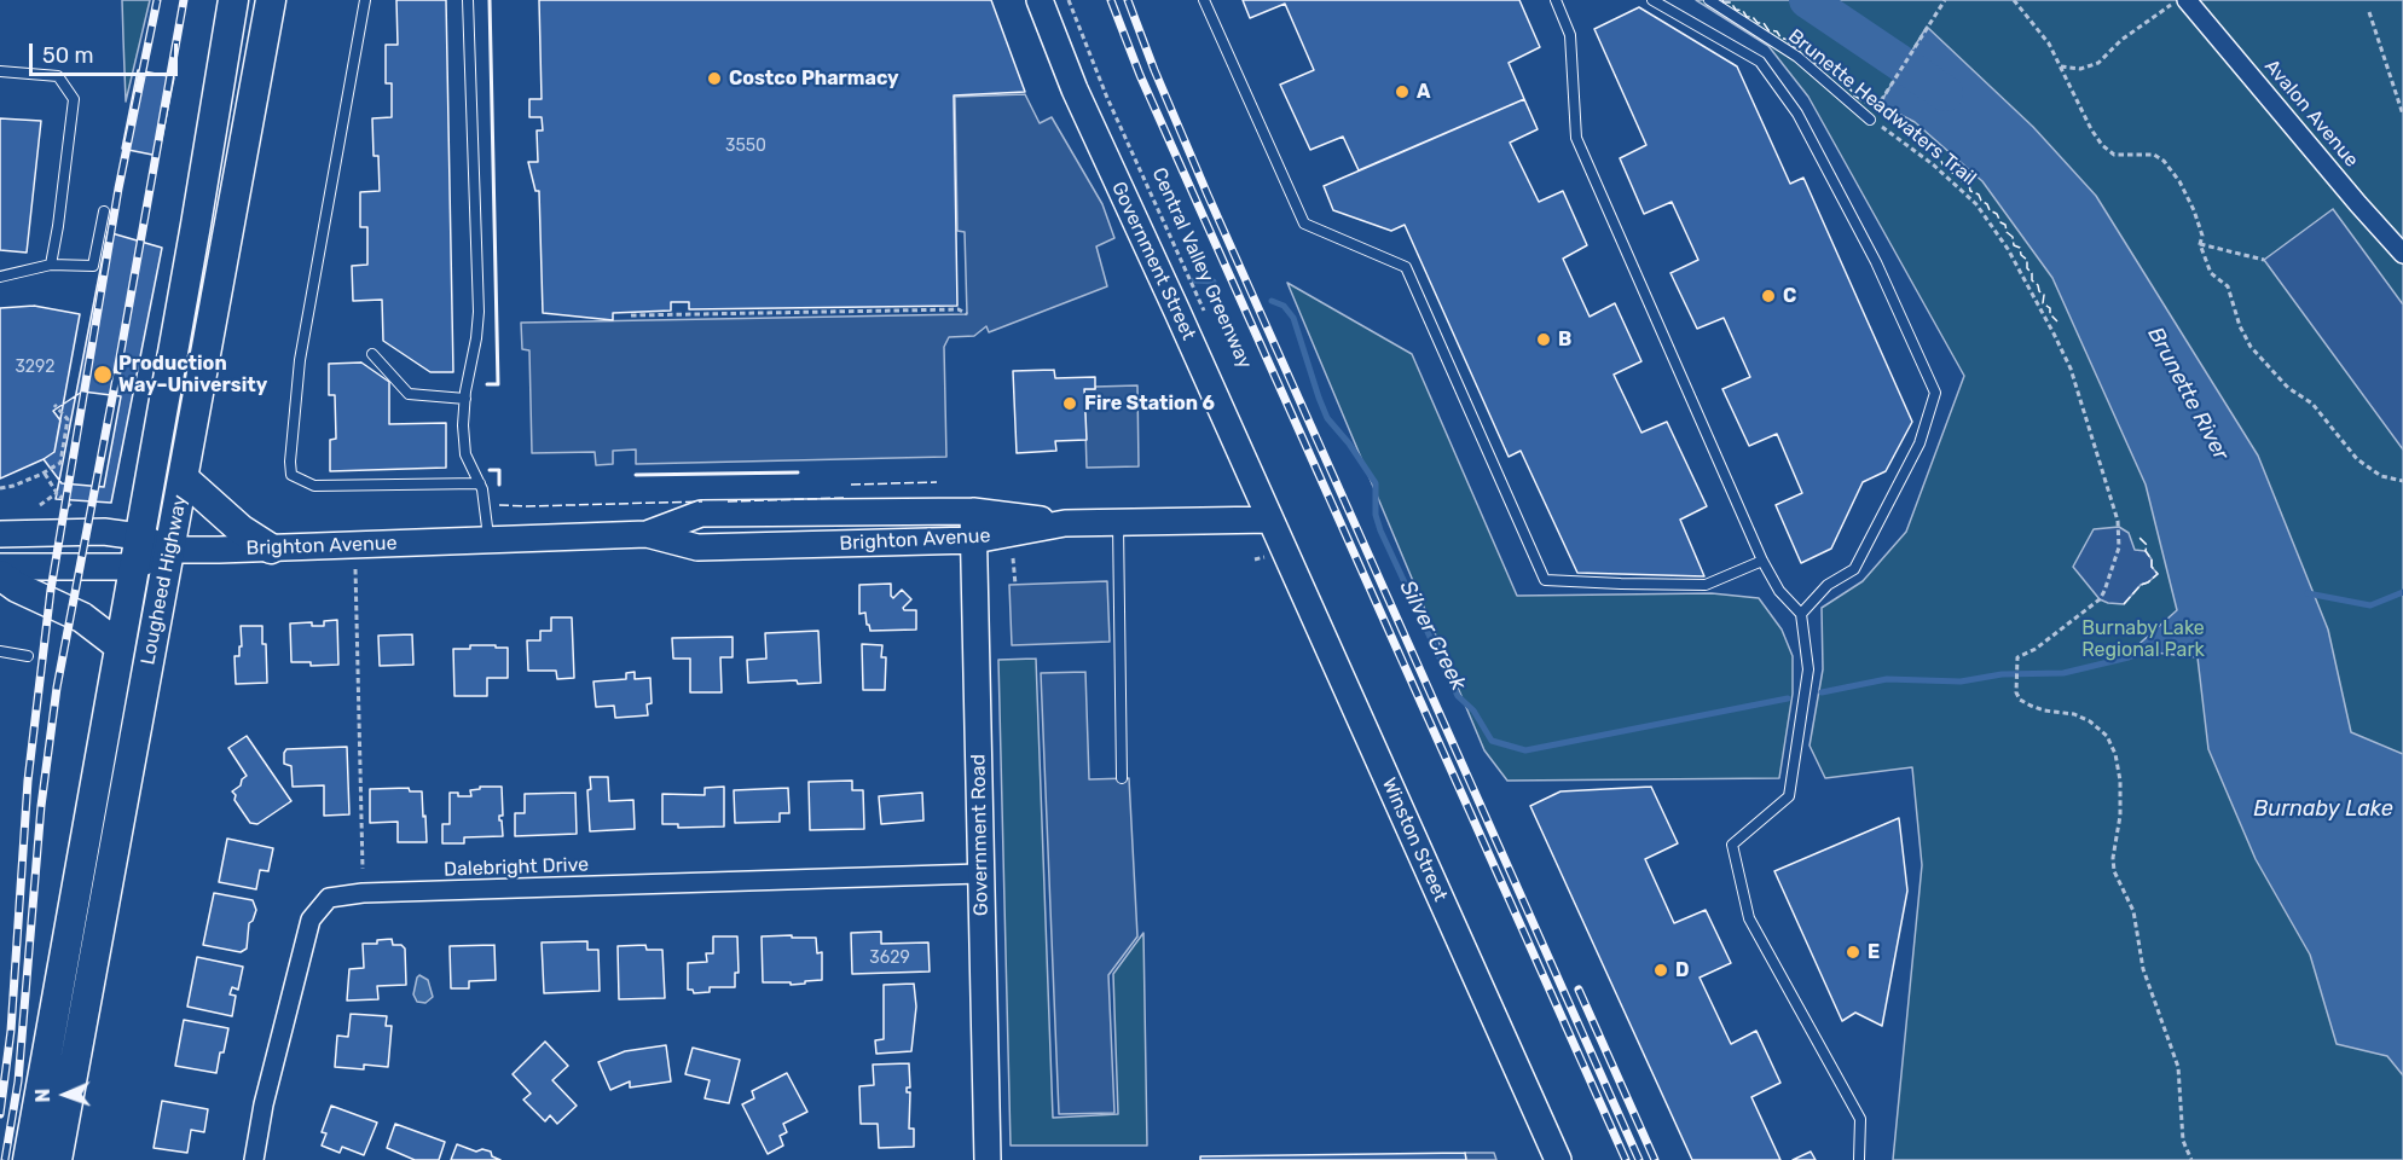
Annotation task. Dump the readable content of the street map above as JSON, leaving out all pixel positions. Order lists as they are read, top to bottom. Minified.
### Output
{"streets":{"main road":["Lougheed Highway"],"street":["Avalon Avenue","Government Street","Brighton Avenue","Government Road","Winston Street","Dalebright Drive"],"lane":["Brunette Headwaters Trail"],"path":["Central Valley Greenway"]},"crossings":[["Government Street","Brighton Avenue"],["Government Street","Winston Street"],["Brighton Avenue","Lougheed Highway"],["Brighton Avenue","Government Road"],["Brighton Avenue","Winston Street"],["Government Road","Dalebright Drive"]],"water":["Brunette River","Silver Creek","Burnaby Lake"],"parks":["Burnaby Lake Regional Park"],"places":["Costco Pharmacy","A","C","B","Production Way–University","Fire Station 6","E","D"],"house_numbers":["3550","3292","3629"],"scale_bar":"50 m","north":"left"}
